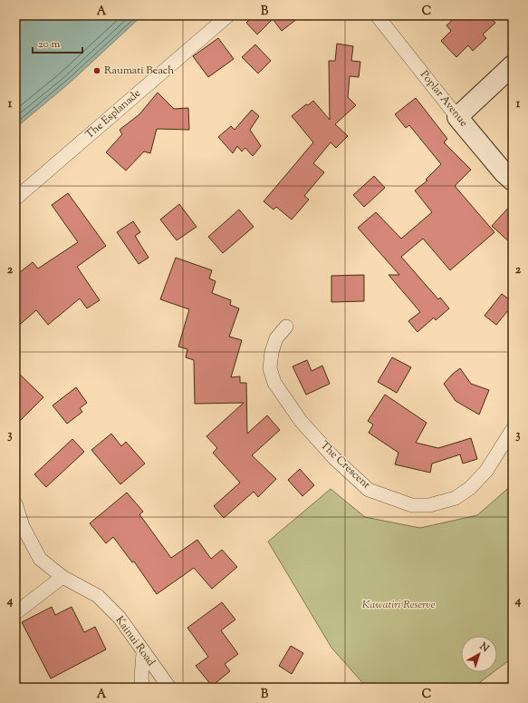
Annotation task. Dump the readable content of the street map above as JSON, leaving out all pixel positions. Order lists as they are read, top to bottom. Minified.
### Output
{"streets":{"main road":["Poplar Avenue"],"street":["The Esplanade","The Crescent","Kainui Road"]},"parks":["Kawatiri Reserve"],"places":["Raumati Beach"],"scale_bar":"20 m","north":"top right","grid":{"columns":["A","B","C"],"rows":["1","2","3","4"]}}
